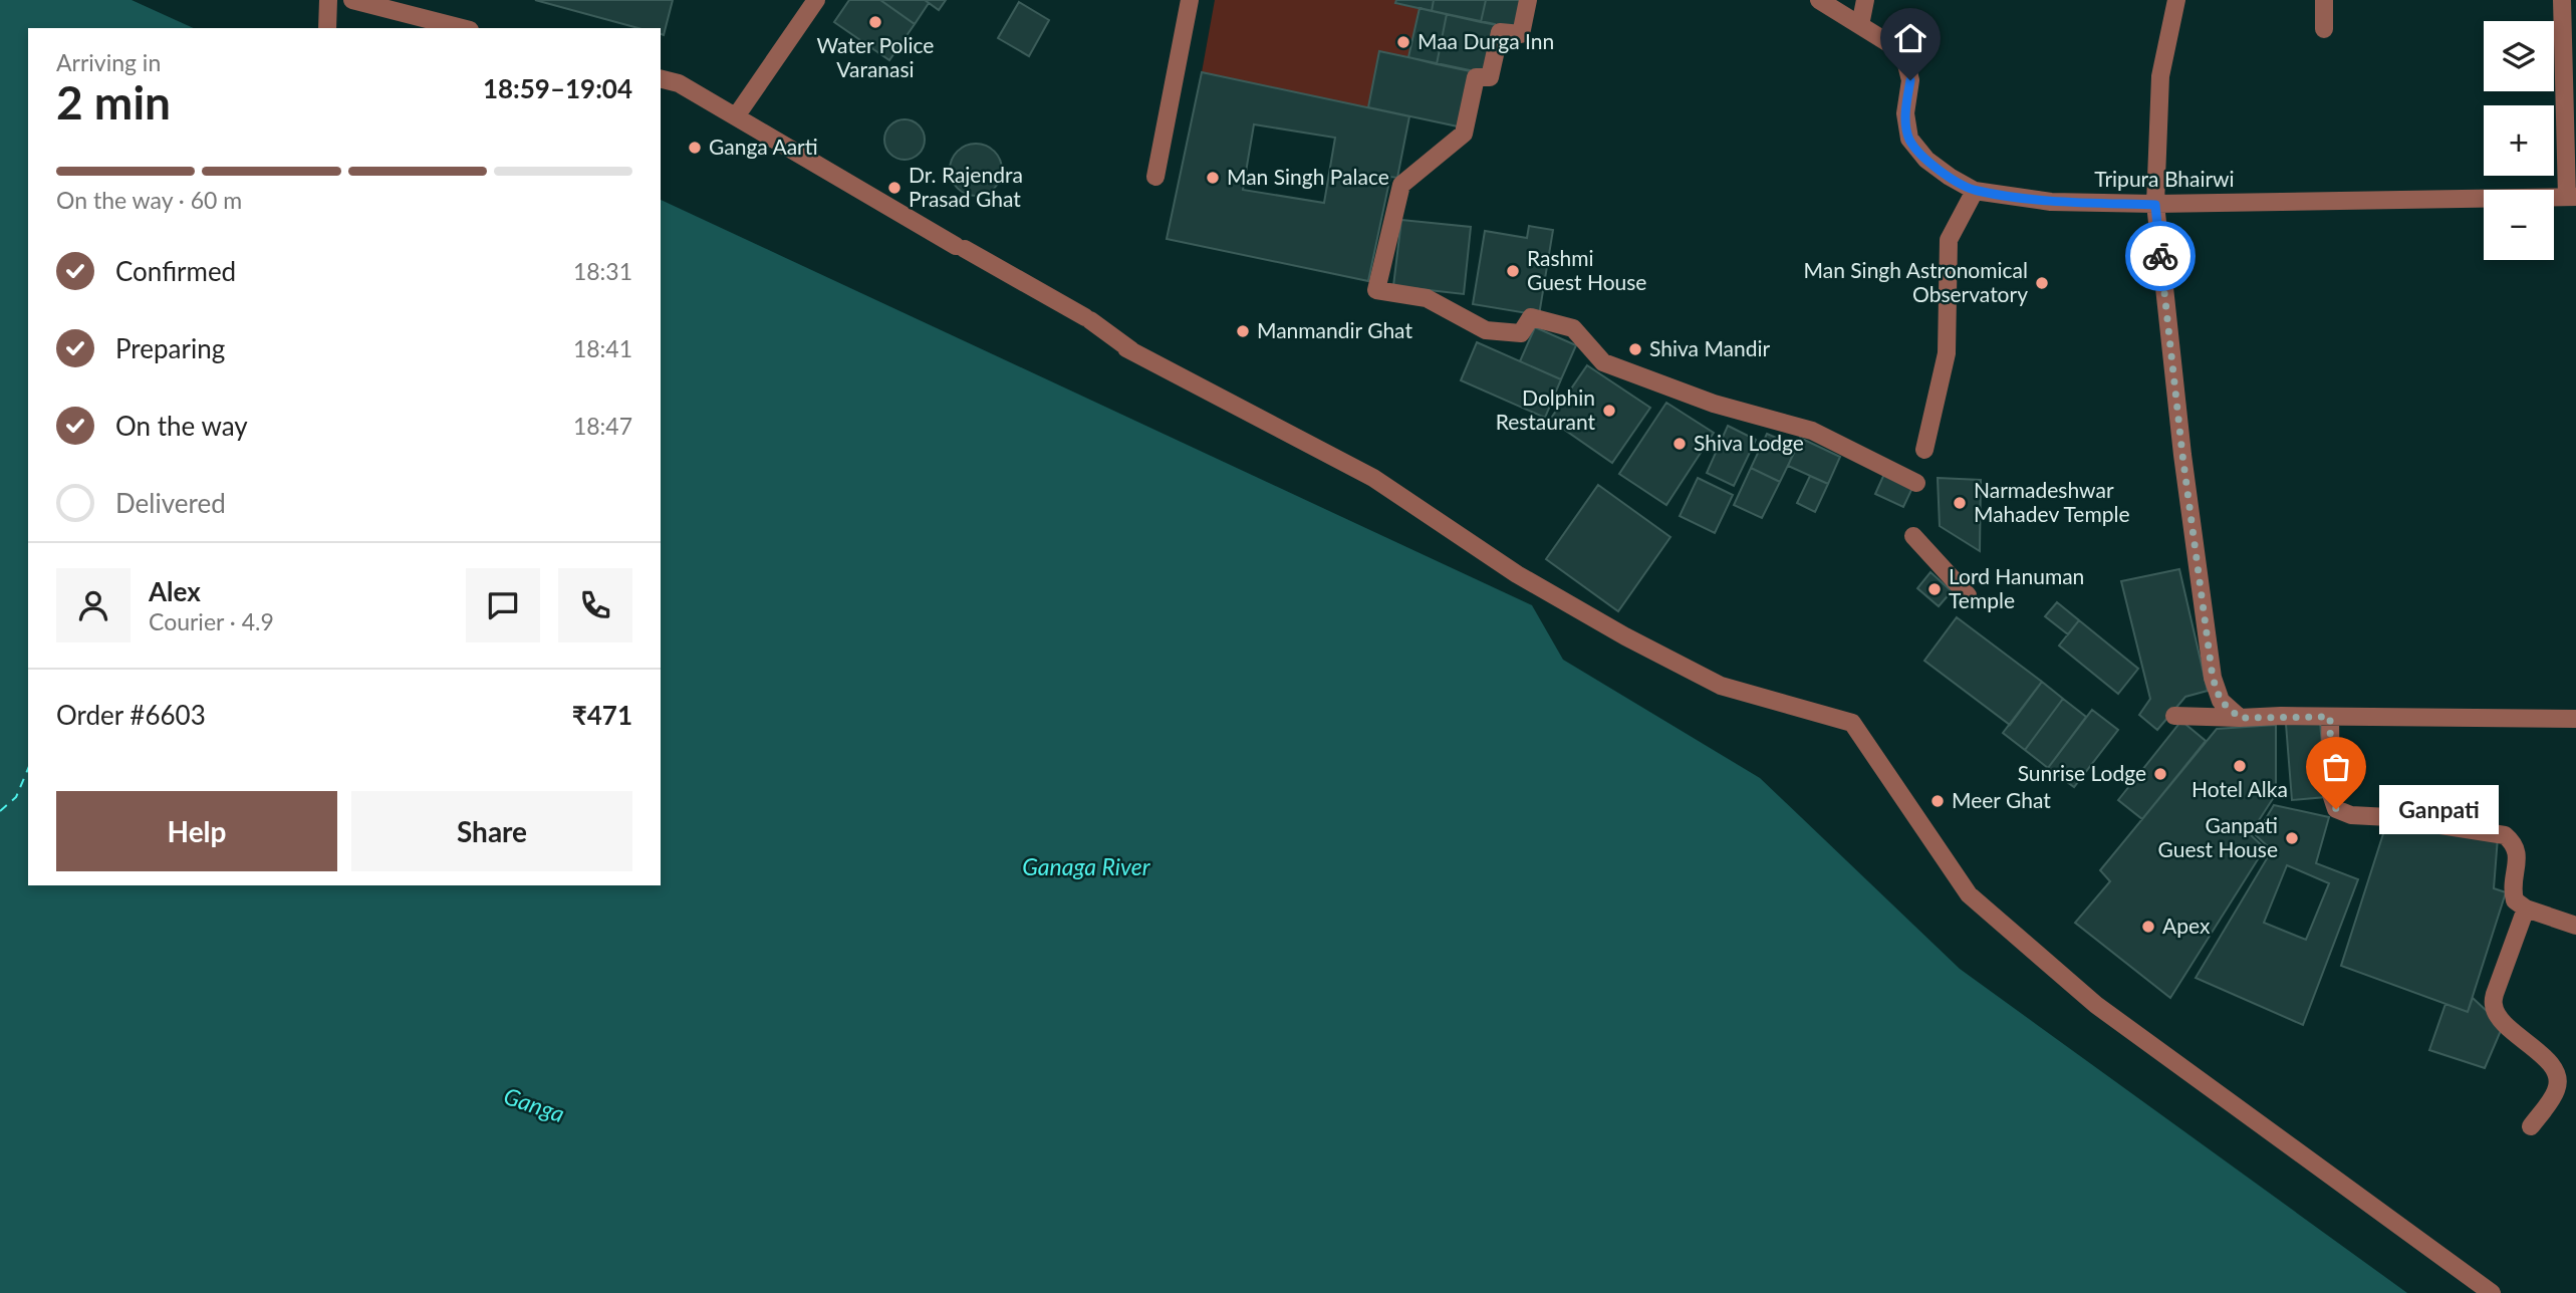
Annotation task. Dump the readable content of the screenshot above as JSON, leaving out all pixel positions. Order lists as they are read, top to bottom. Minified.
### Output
{"streets":{"street":["Tripura Bhairwi"]},"water":["Ganaga River","Ganga"],"places":["Water Police Varanasi","Maa Durga Inn","Ganga Aarti","Man Singh Palace","Dr. Rajendra Prasad Ghat","Rashmi Guest House","Man Singh Astronomical Observatory","Manmandir Ghat","Shiva Mandir","Dolphin Restaurant","Shiva Lodge","Narmadeshwar Mahadev Temple","Lord Hanuman Temple","Hotel Alka","Sunrise Lodge","Meer Ghat","Ganpati","Ganpati Guest House","Apex"],"page":{"map_buttons":["+","−"],"heading":["2 min","Arriving in","18:59–19:04"],"panel":["Alex","Courier · 4.9","Order #6603","₹471"],"bar":"On the way · 60 m","list":[["Confirmed","18:31"],["Preparing","18:41"],["On the way","18:47"],"Delivered"],"buttons":["Help","Share"],"bubble":"Ganpati"}}
